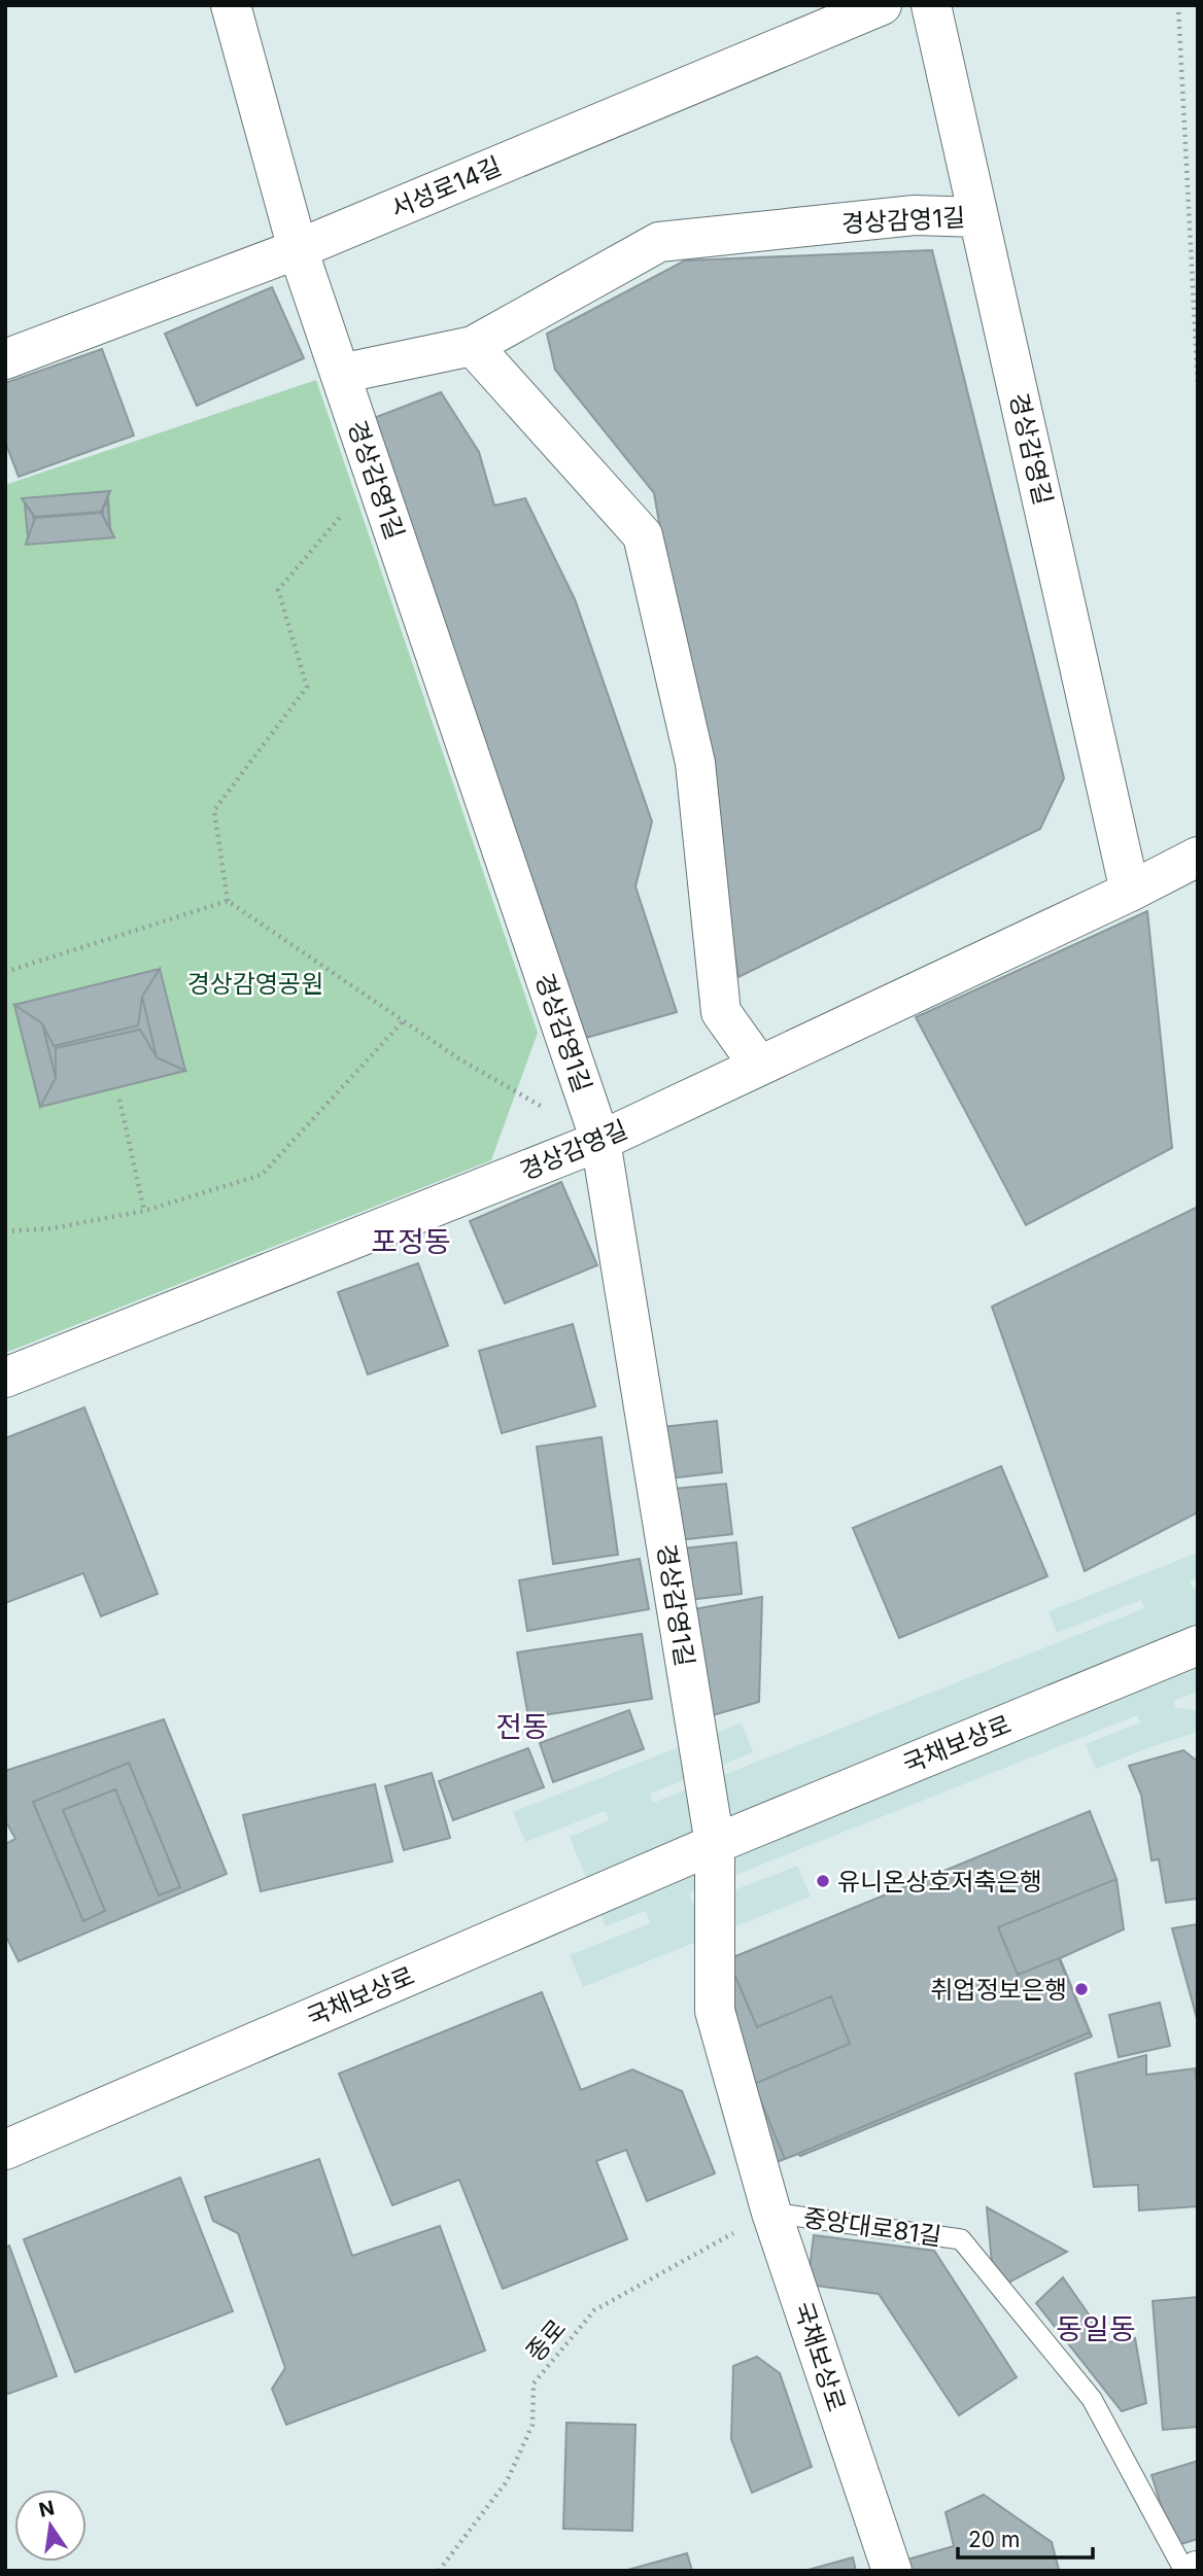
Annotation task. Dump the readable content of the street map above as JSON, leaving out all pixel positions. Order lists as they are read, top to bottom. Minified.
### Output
{"streets":{"street":["서성로14길","경상감영1길","경상감영길","국채보상로"],"lane":["중앙대로81길"],"path":["종로"]},"crossings":[["서성로14길","경상감영1길"],["경상감영1길","경상감영길"],["경상감영1길","국채보상로"],["국채보상로","중앙대로81길"],["국채보상로","종로"],["중앙대로81길","종로"]],"districts":["포정동","전동","동일동"],"parks":["경상감영공원"],"places":["유니온상호저축은행","취업정보은행"],"scale_bar":"20 m","north":"top"}
